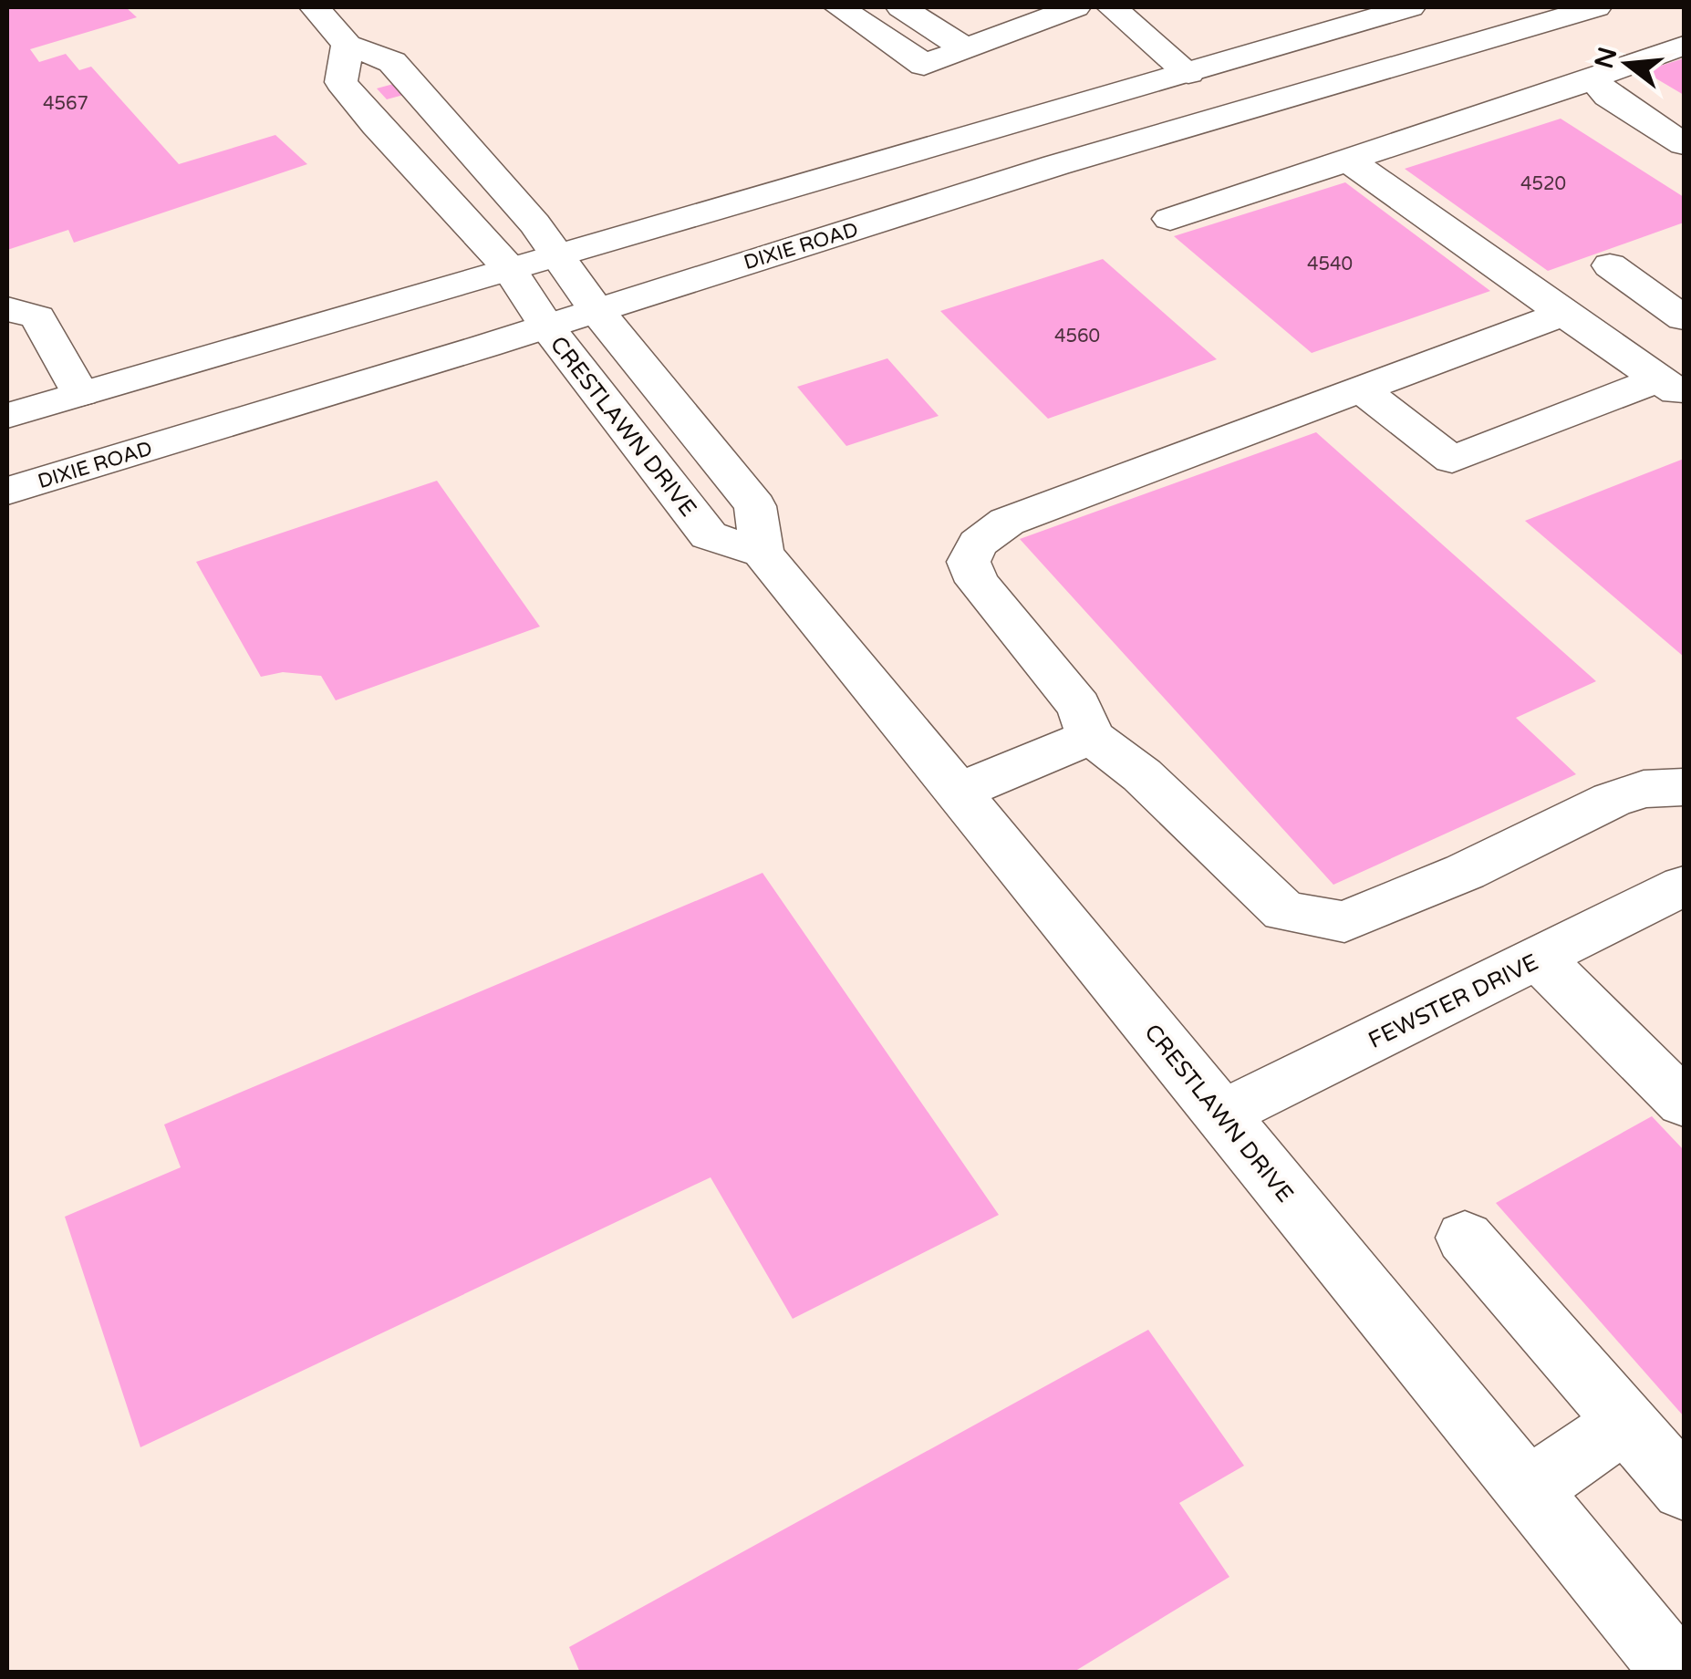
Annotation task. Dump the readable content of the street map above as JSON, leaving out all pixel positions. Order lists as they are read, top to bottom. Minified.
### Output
{"streets":{"main road":["DIXIE ROAD","CRESTLAWN DRIVE","FEWSTER DRIVE"]},"crossings":[["DIXIE ROAD","CRESTLAWN DRIVE"],["CRESTLAWN DRIVE","FEWSTER DRIVE"]],"house_numbers":["4567","4520","4540","4560"],"north":"left"}
